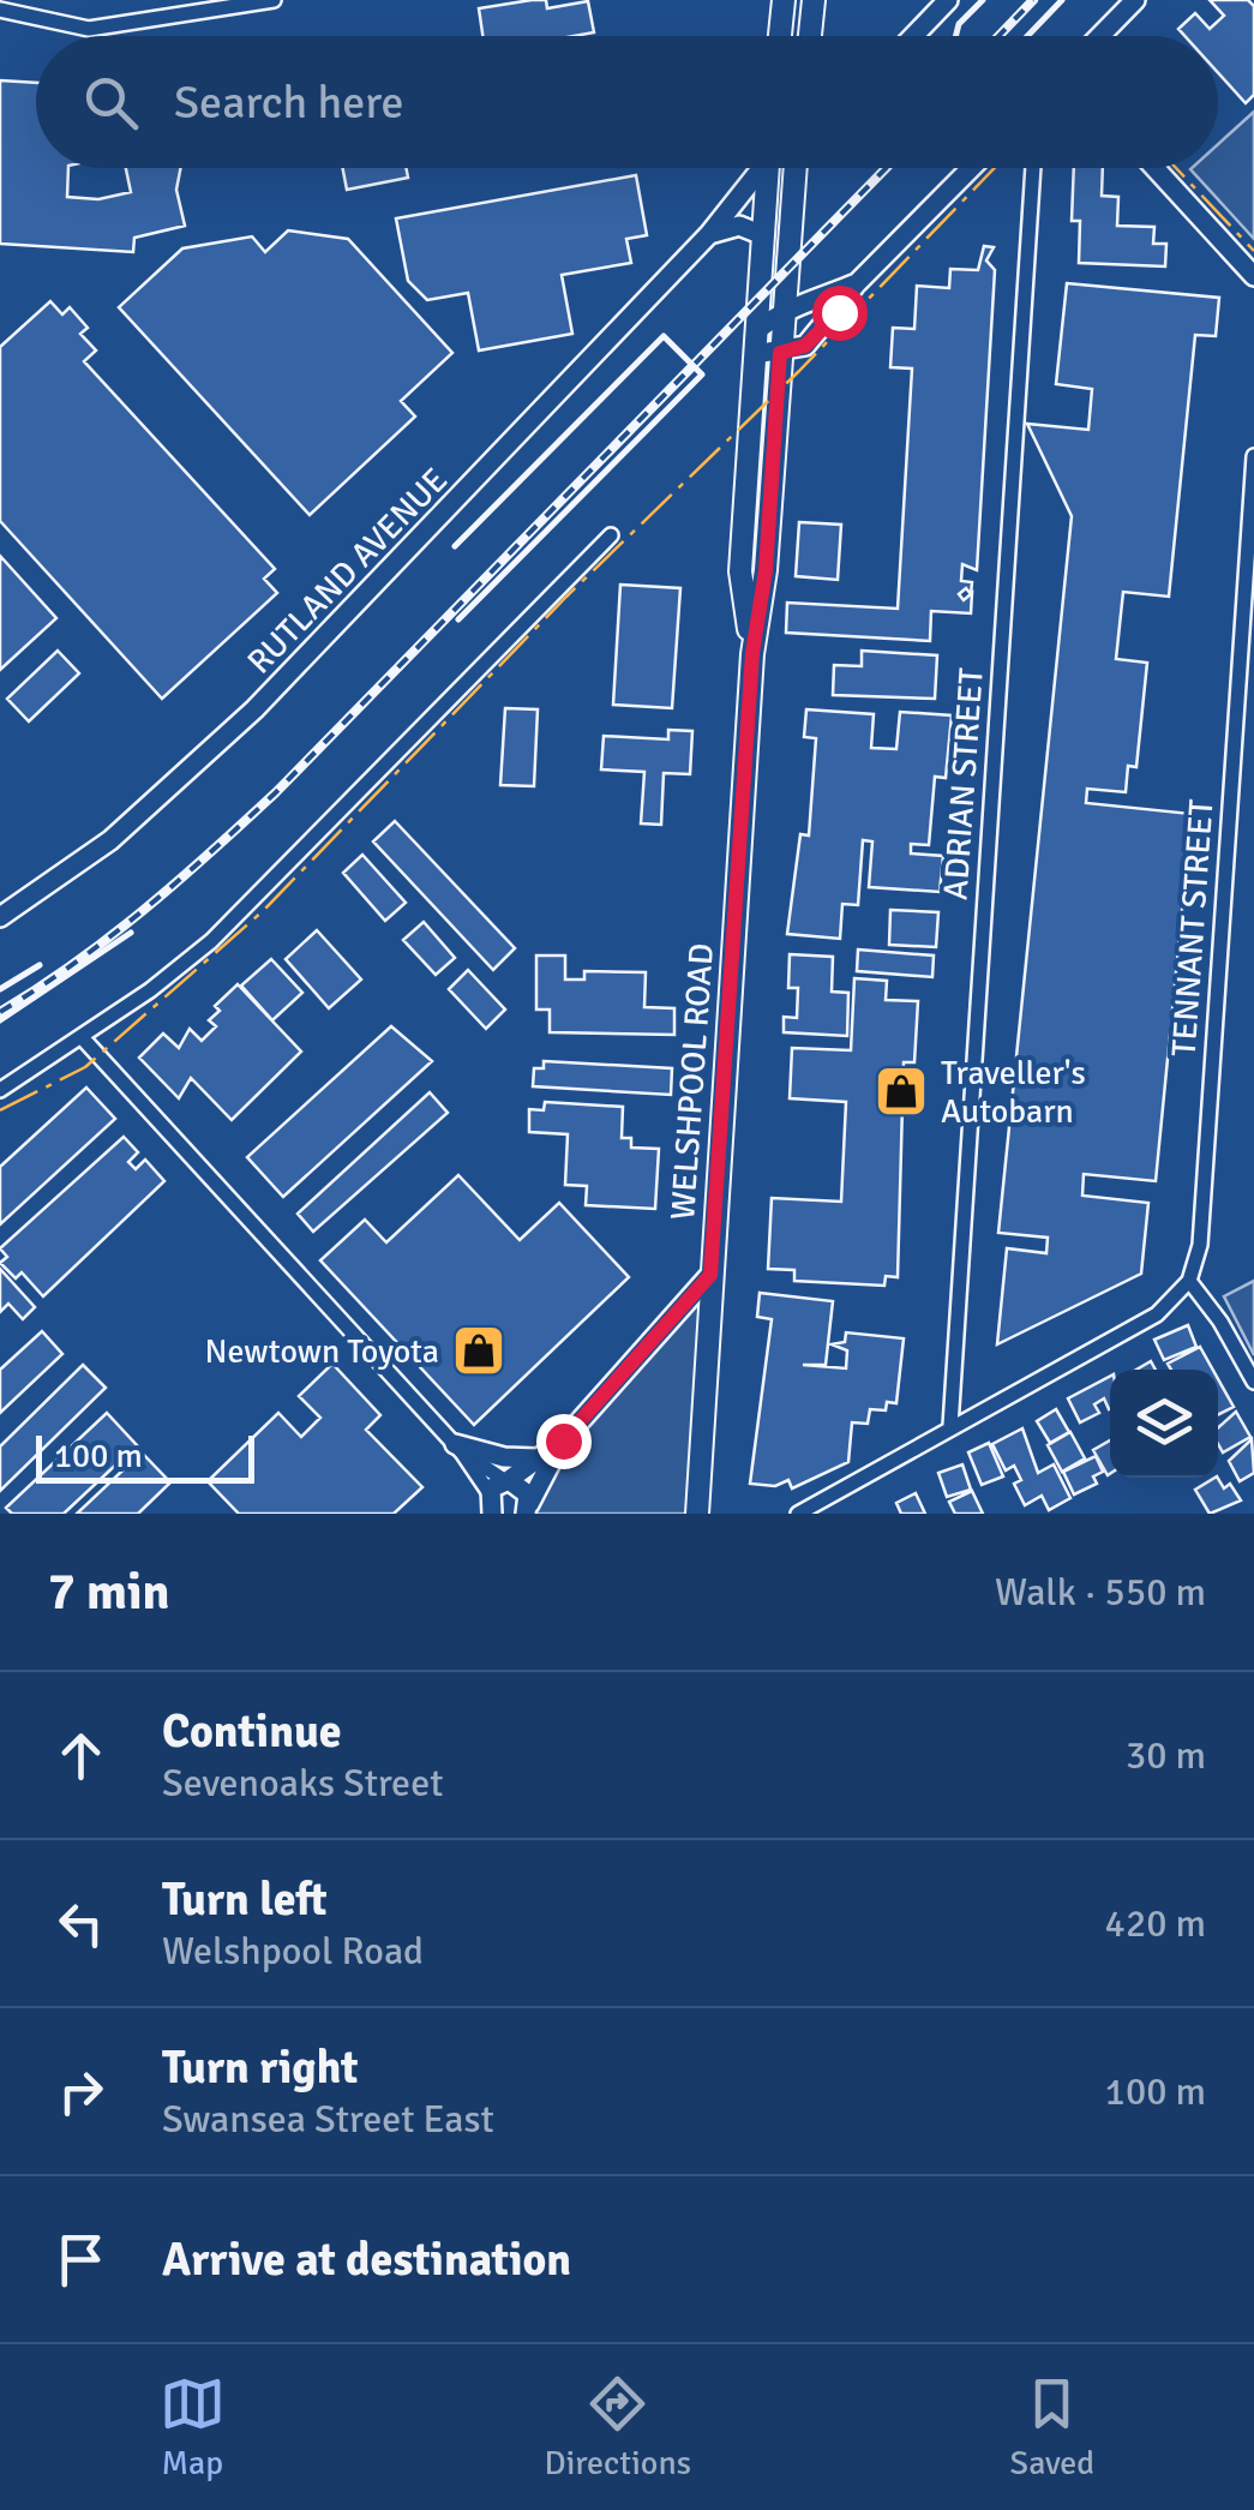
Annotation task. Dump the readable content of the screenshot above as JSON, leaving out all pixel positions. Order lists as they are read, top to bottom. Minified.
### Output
{"streets":{"main road":["WELSHPOOL ROAD"],"street":["RUTLAND AVENUE","ADRIAN STREET","TENNANT STREET"]},"places":{"shop":["Traveller's Autobarn","Newtown Toyota"]},"scale_bar":"100 m","page":{"search":"Search here","scale":"100 m","heading":["7 min","Walk · 550 m"],"list":[["Continue","Sevenoaks Street","30 m"],["Turn left","Welshpool Road","420 m"],["Turn right","Swansea Street East","100 m"],"Arrive at destination"],"nav":["Map","Directions","Saved"]}}
